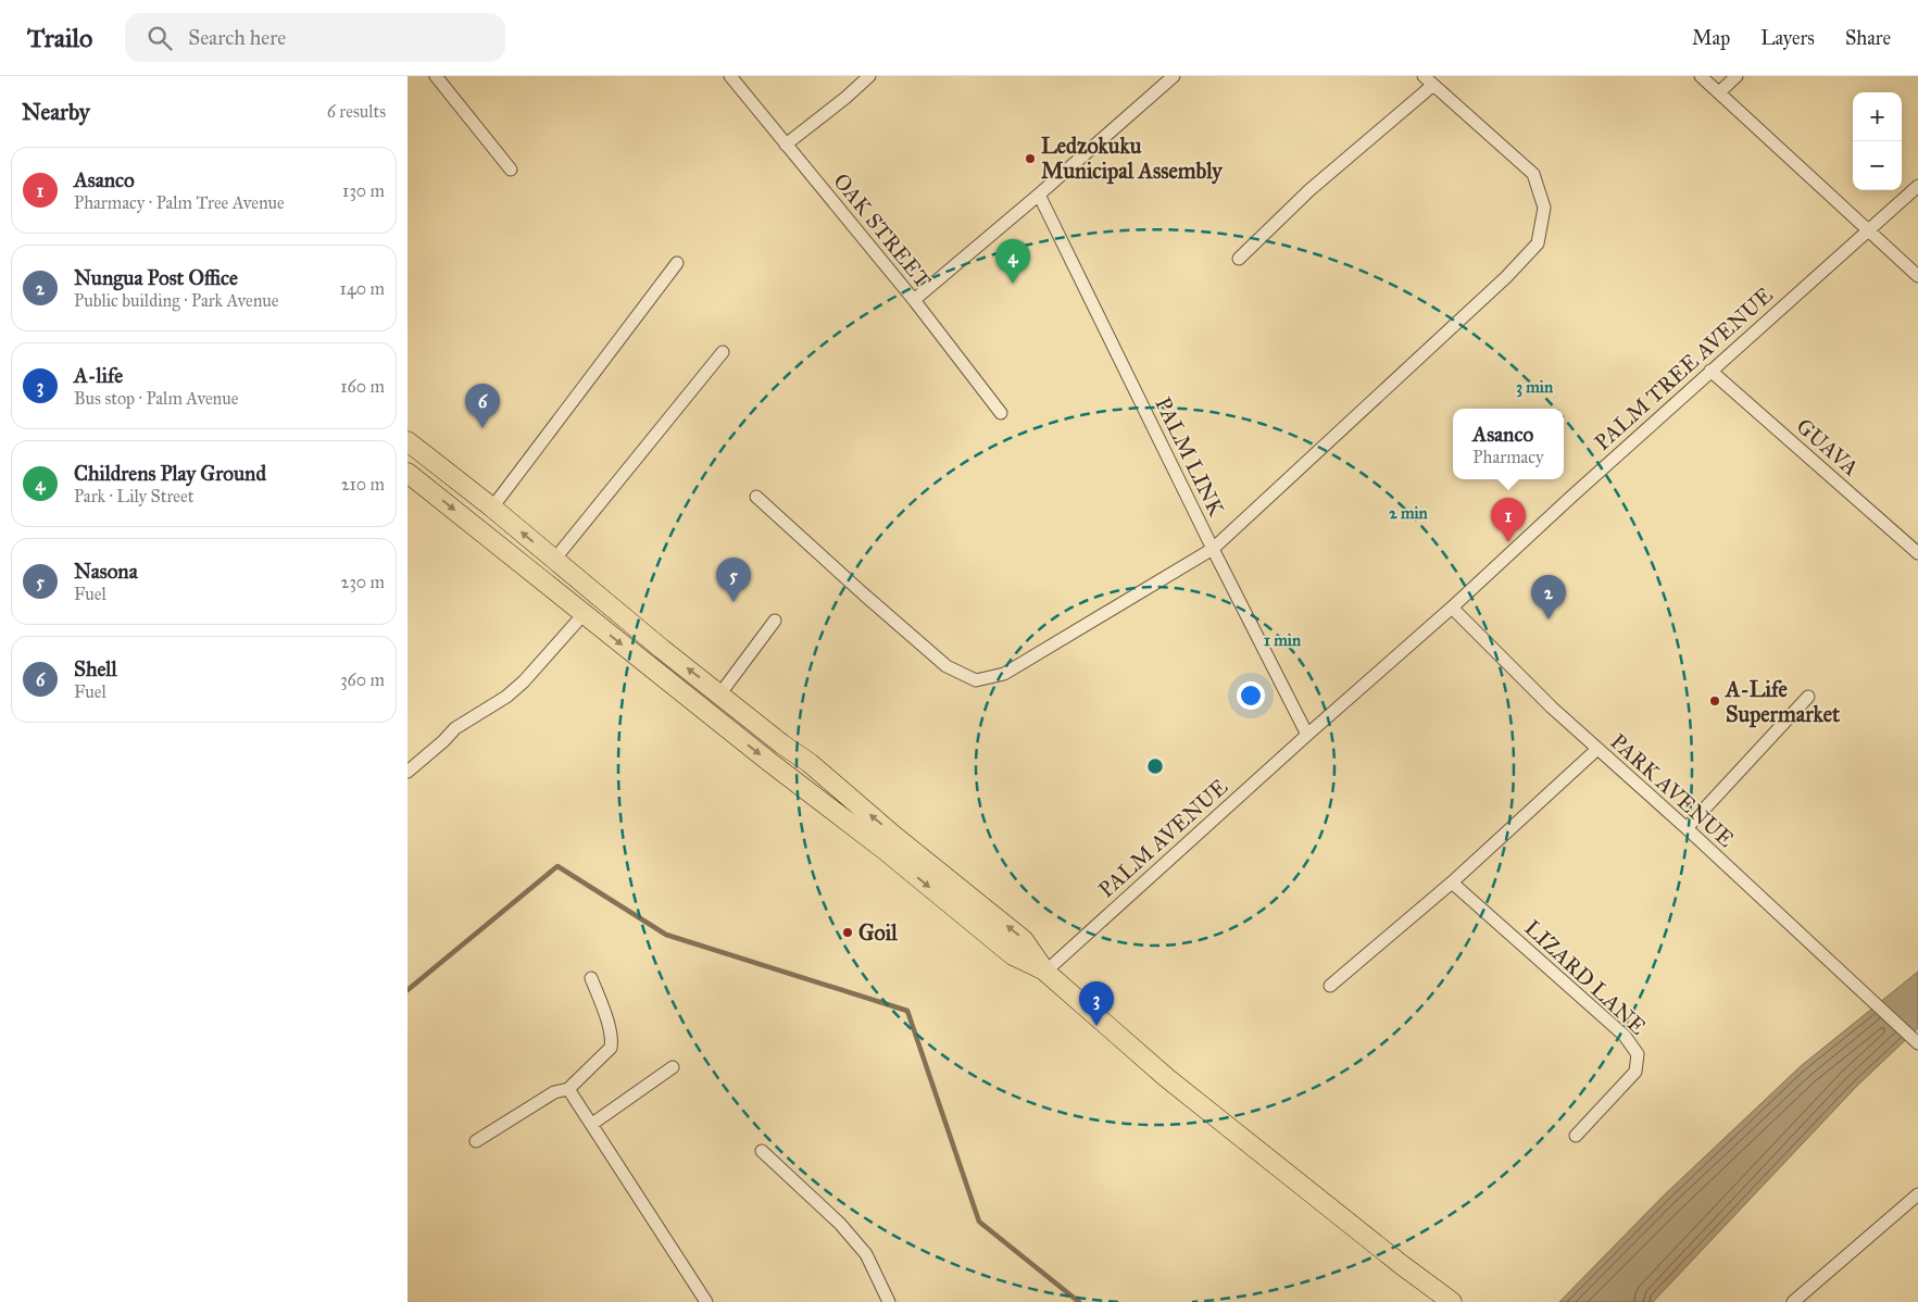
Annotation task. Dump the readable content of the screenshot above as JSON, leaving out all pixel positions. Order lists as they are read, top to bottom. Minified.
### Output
{"streets":{"street":["OAK STREET","PALM TREE AVENUE","GUAVA","PALM LINK","PARK AVENUE","PALM AVENUE","LIZARD LANE"]},"crossings":[["PALM TREE AVENUE","GUAVA"],["PALM TREE AVENUE","PALM LINK"],["PALM TREE AVENUE","PARK AVENUE"],["PALM TREE AVENUE","PALM AVENUE"],["PALM LINK","PALM AVENUE"]],"places":["Ledzokuku Municipal Assembly","A-Life Supermarket","Goil"],"page":{"header":"Trailo","search":"Search here","nav":["Map","Layers","Share"],"heading":["Nearby","6 results"],"map_buttons":["+","−"],"list":[{"mark":"1","name":"Asanco","note":"Pharmacy · Palm Tree Avenue","value":"130 m"},{"mark":"2","name":"Nungua Post Office","note":"Public building · Park Avenue","value":"140 m"},{"mark":"3","name":"A-life","note":"Bus stop · Palm Avenue","value":"160 m"},{"mark":"4","name":"Childrens Play Ground","note":"Park · Lily Street","value":"210 m"},{"mark":"5","name":"Nasona","note":"Fuel","value":"230 m"},{"mark":"6","name":"Shell","note":"Fuel","value":"360 m"}],"pins":["4","6","1","5","2","3"],"popup":["Asanco","Pharmacy"]},"rings":["3 min","2 min","1 min"]}
